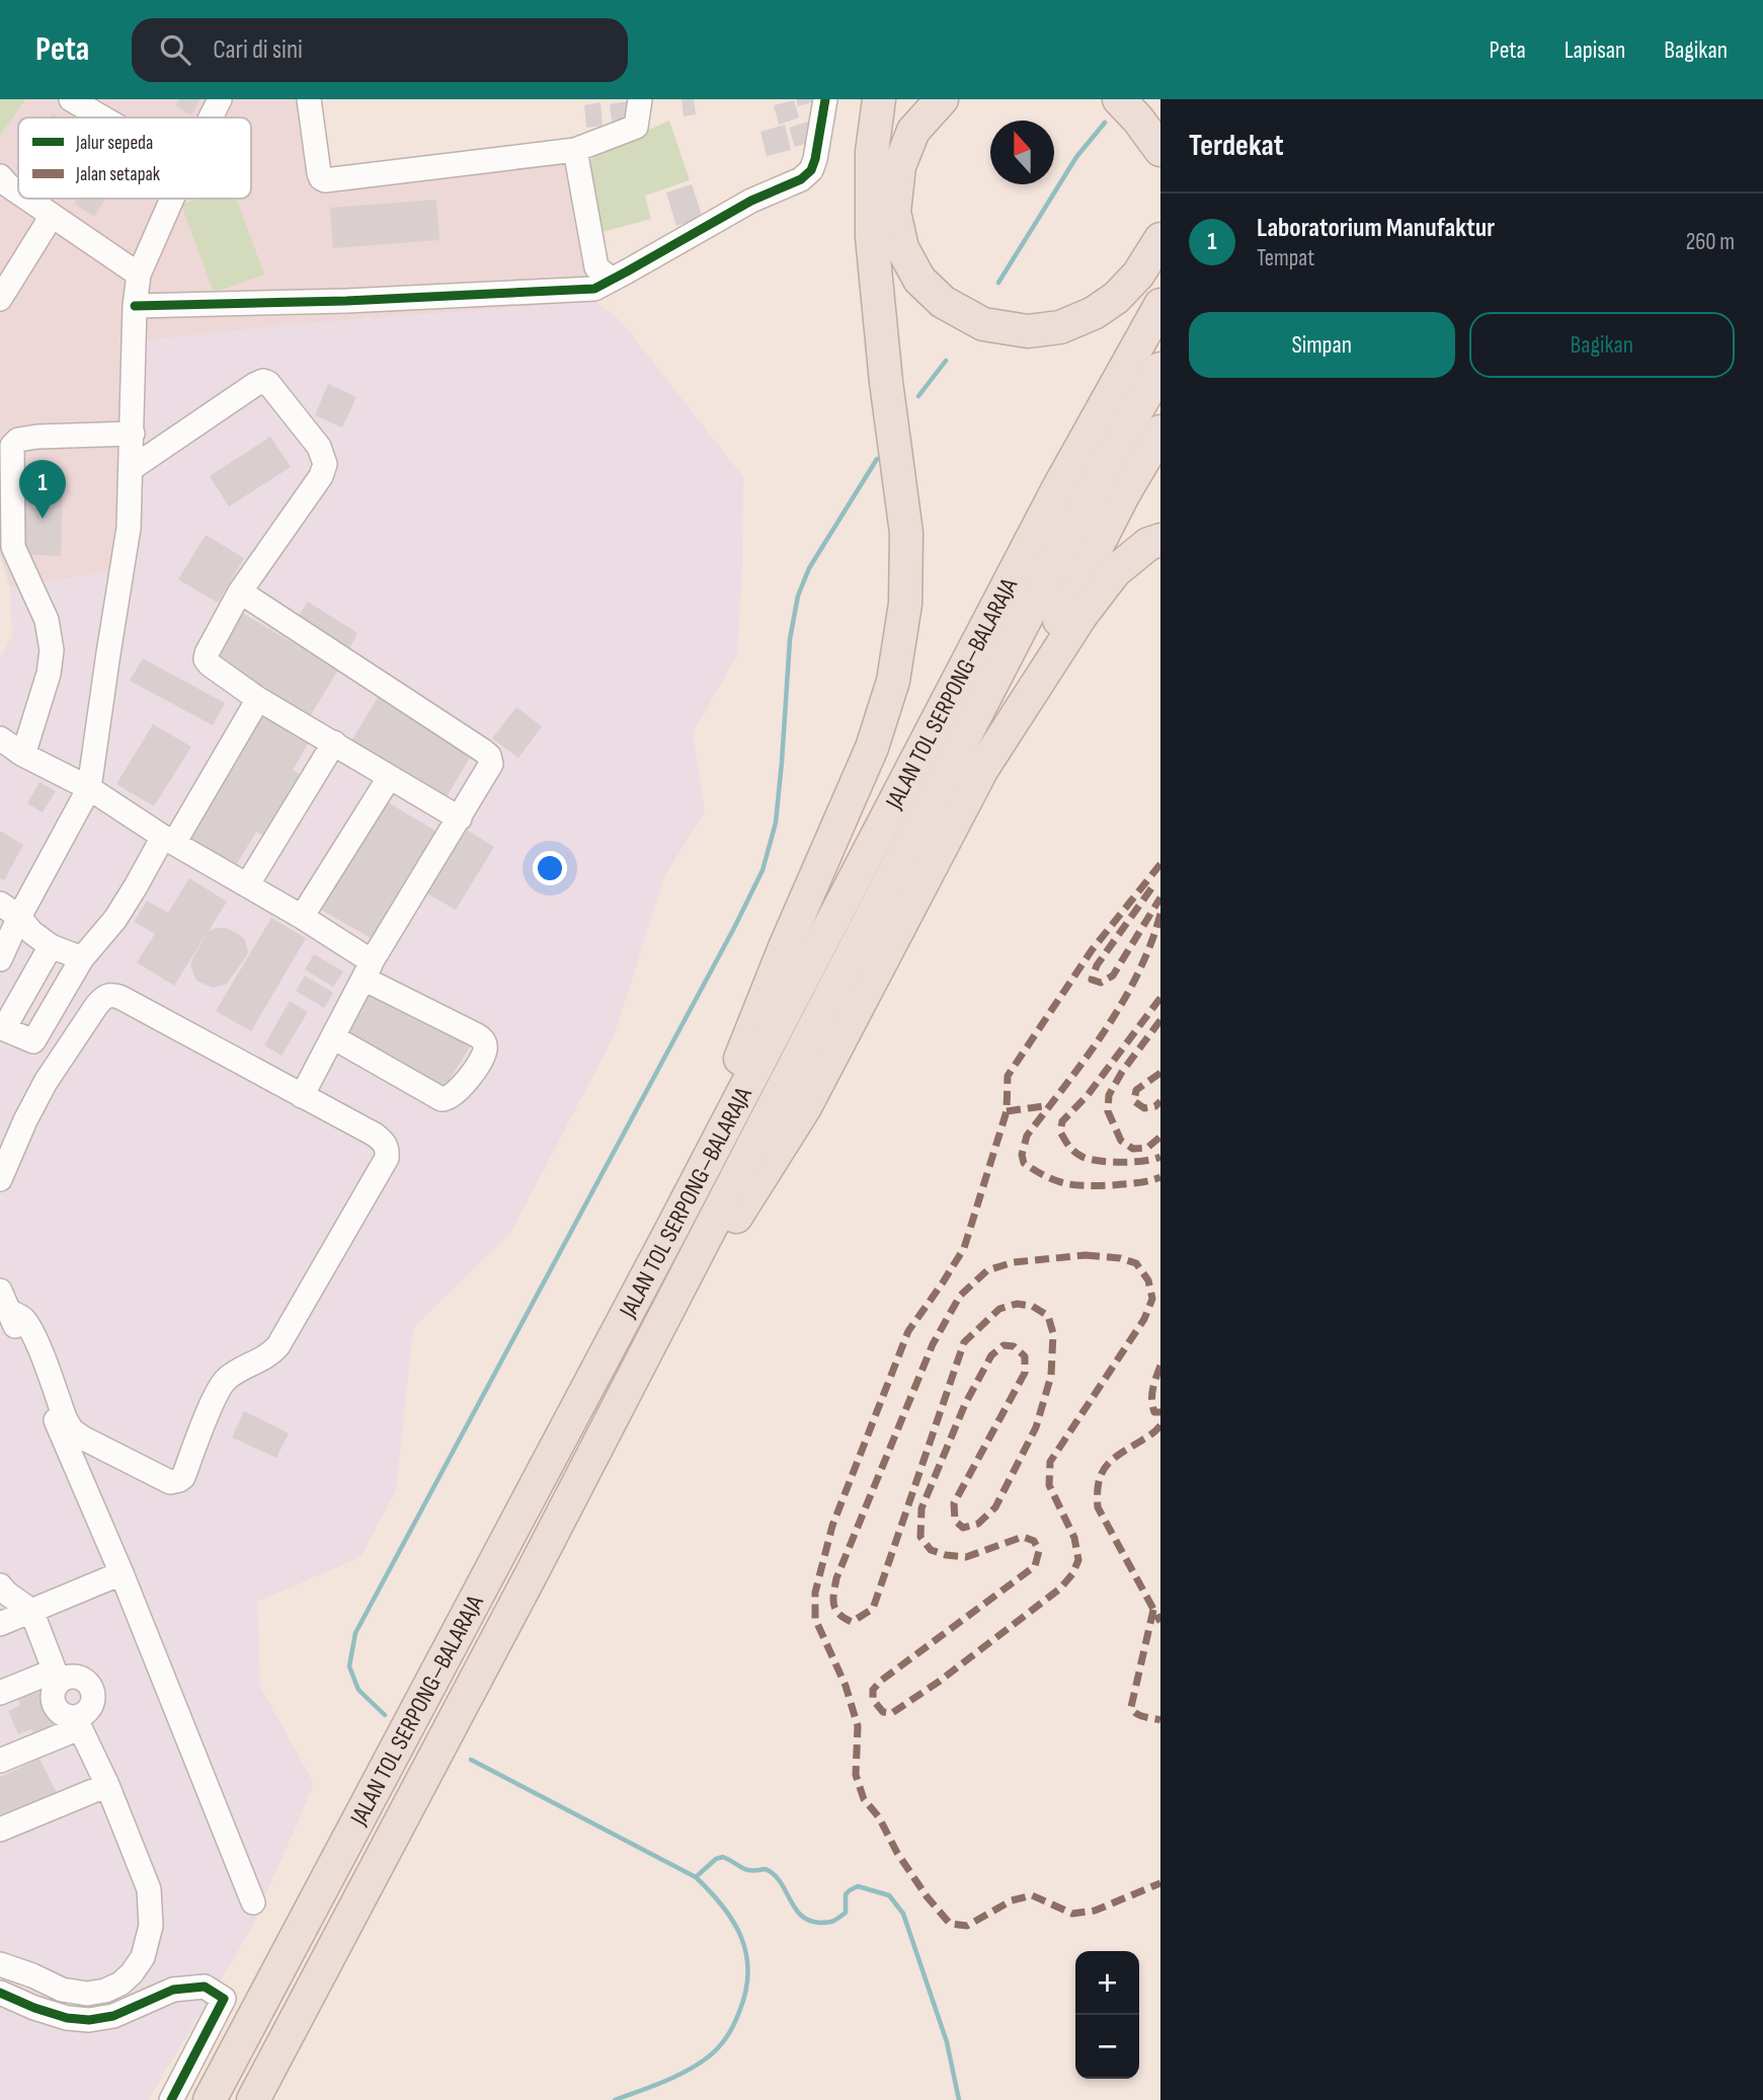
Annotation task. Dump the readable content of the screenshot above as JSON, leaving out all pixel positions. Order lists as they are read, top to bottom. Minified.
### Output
{"streets":{"highway":["JALAN TOL SERPONG–BALARAJA"]},"legend":["Jalur sepeda","Jalan setapak"],"north":"top","page":{"header":"Peta","search":"Cari di sini","nav":["Peta","Lapisan","Bagikan"],"heading":"Terdekat","list":[{"mark":"1","name":"Laboratorium Manufaktur","note":"Tempat","value":"260 m"}],"buttons":["Simpan","Bagikan"],"pins":"1","map_buttons":["+","−"]}}
